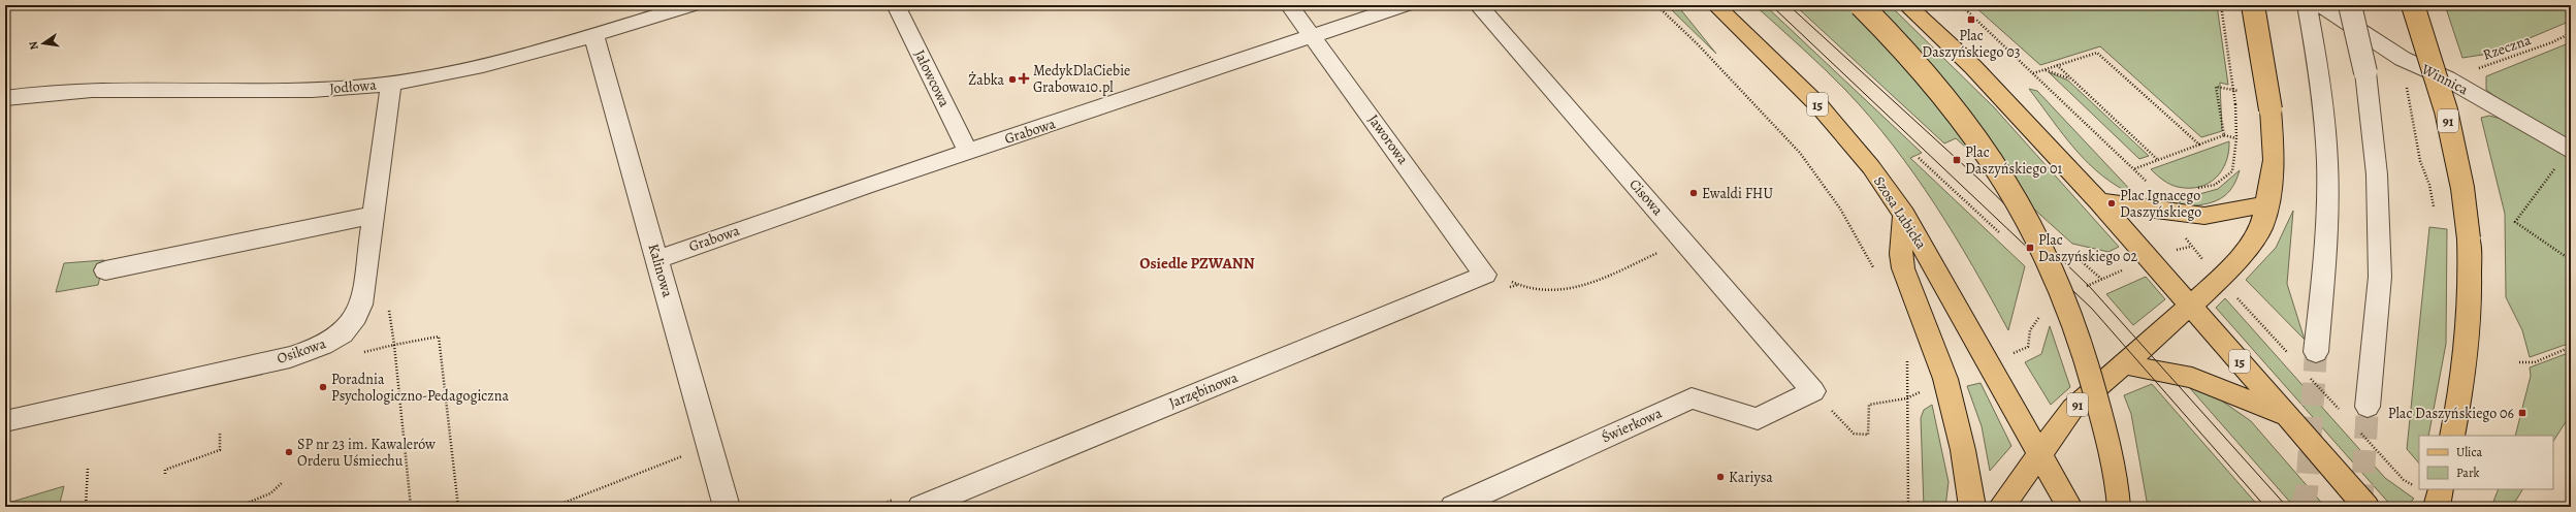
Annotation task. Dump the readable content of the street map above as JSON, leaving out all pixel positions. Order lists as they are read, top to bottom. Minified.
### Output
{"streets":{"main road":["15","91","Szosa Lubicka"],"street":["Jałowcowa","Winnica","Jodłowa","Grabowa","Jaworowa","Cisowa","Kalinowa","Osikowa","Jarzębinowa","Świerkowa"],"path":["Rzeczna"]},"crossings":[["Rzeczna","Winnica"],["Jałowcowa","Grabowa"],["Jodłowa","Kalinowa"],["Jodłowa","Osikowa"],["15","91"],["15","Szosa Lubicka"],["91","Szosa Lubicka"],["Grabowa","Jaworowa"],["Grabowa","Kalinowa"],["Jaworowa","Jarzębinowa"],["Cisowa","Świerkowa"]],"districts":["Osiedle PZWANN"],"places":{"transit":["Plac Daszyńskiego 03","Plac Daszyńskiego 01","Plac Daszyńskiego 02","Plac Daszyńskiego 06"],"health":["MedykDlaCiebie Grabowa10.pl"],"other":["Żabka","Ewaldi FHU","Plac Ignacego Daszyńskiego","Poradnia Psychologiczno-Pedagogiczna","SP nr 23 im. Kawalerów Orderu Uśmiechu","Kariysa"]},"legend":["Ulica","Park"],"north":"left"}
